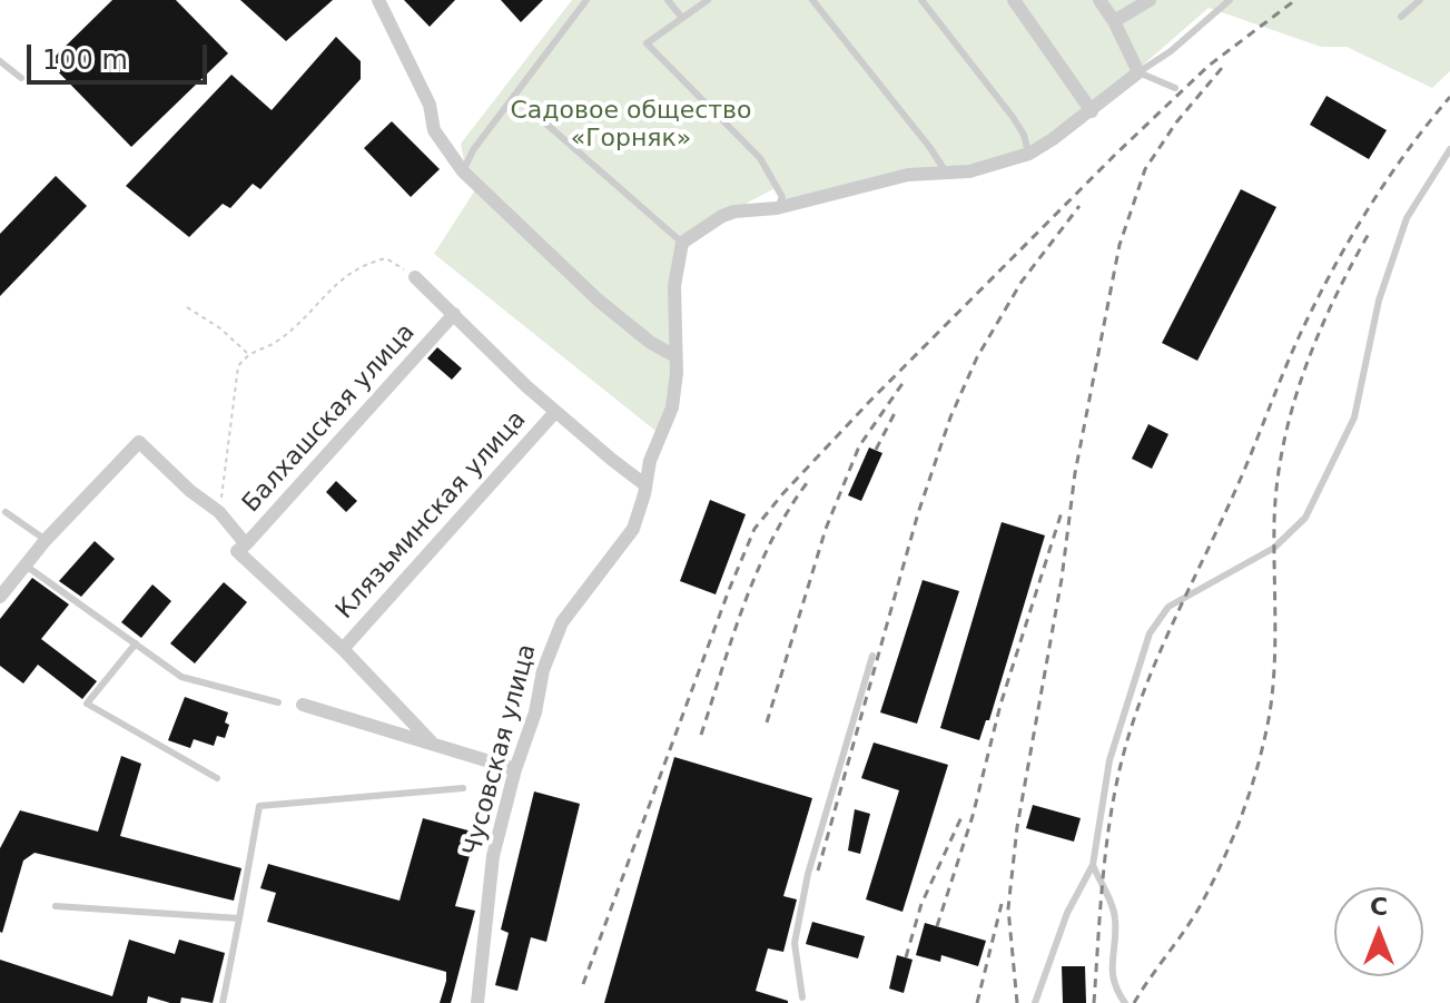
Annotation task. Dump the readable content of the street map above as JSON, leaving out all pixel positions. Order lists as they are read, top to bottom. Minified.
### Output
{"streets":{"street":["Балхашская улица","Клязьминская улица","Чусовская улица"]},"parks":["Садовое общество «Горняк»"],"scale_bar":"100 m","north":"top"}
